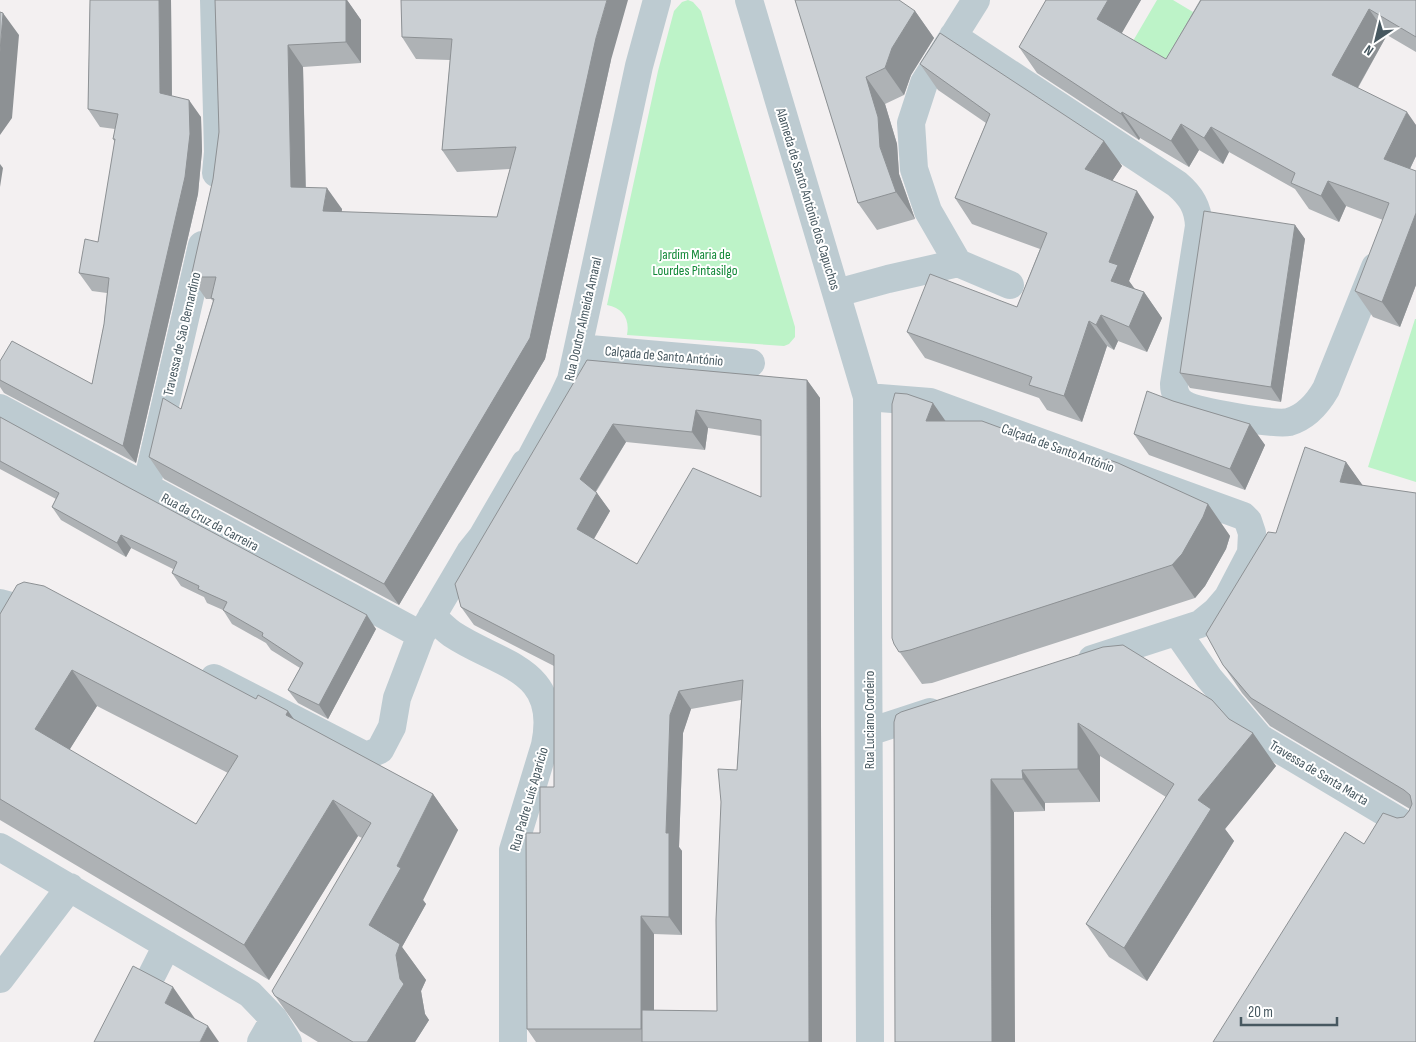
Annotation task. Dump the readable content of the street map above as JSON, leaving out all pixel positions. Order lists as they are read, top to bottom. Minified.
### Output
{"streets":{"street":["Alameda de Santo António dos Capuchos","Rua Doutor Almeida Amaral","Travessa de São Bernardino","Calçada de Santo António","Rua da Cruz da Carreira","Rua Luciano Cordeiro","Travessa de Santa Marta","Rua Padre Luís Aparício"]},"crossings":[["Alameda de Santo António dos Capuchos","Calçada de Santo António"],["Alameda de Santo António dos Capuchos","Rua Luciano Cordeiro"],["Rua Doutor Almeida Amaral","Calçada de Santo António"],["Rua Doutor Almeida Amaral","Rua da Cruz da Carreira"],["Rua Doutor Almeida Amaral","Rua Padre Luís Aparício"],["Travessa de São Bernardino","Rua da Cruz da Carreira"],["Calçada de Santo António","Rua Luciano Cordeiro"],["Calçada de Santo António","Travessa de Santa Marta"],["Rua da Cruz da Carreira","Rua Padre Luís Aparício"]],"parks":["Jardim Maria de Lourdes Pintasilgo"],"scale_bar":"20 m","north":"bottom left"}
